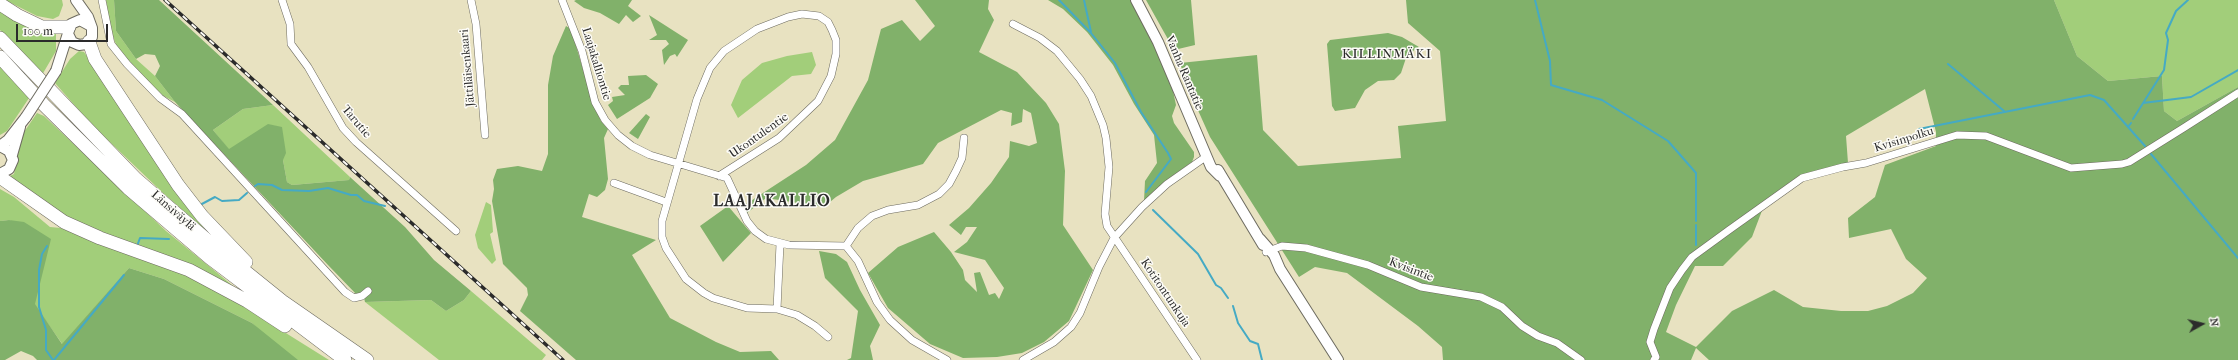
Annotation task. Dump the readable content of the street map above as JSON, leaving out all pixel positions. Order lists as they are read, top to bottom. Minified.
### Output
{"streets":{"highway":["Länsiväylä"],"main road":["Vanha Rantatie"],"street":["Laajakalliontie","Jättiläisenkaari","Tarutie","Ukontulentie","Kvisinpolku","Kvisintie","Kotitontunkuja"]},"crossings":[["Laajakalliontie","Ukontulentie"],["Vanha Rantatie","Kvisintie"]],"districts":["KILLINMÄKI","LAAJAKALLIO"],"scale_bar":"100 m","north":"right"}
